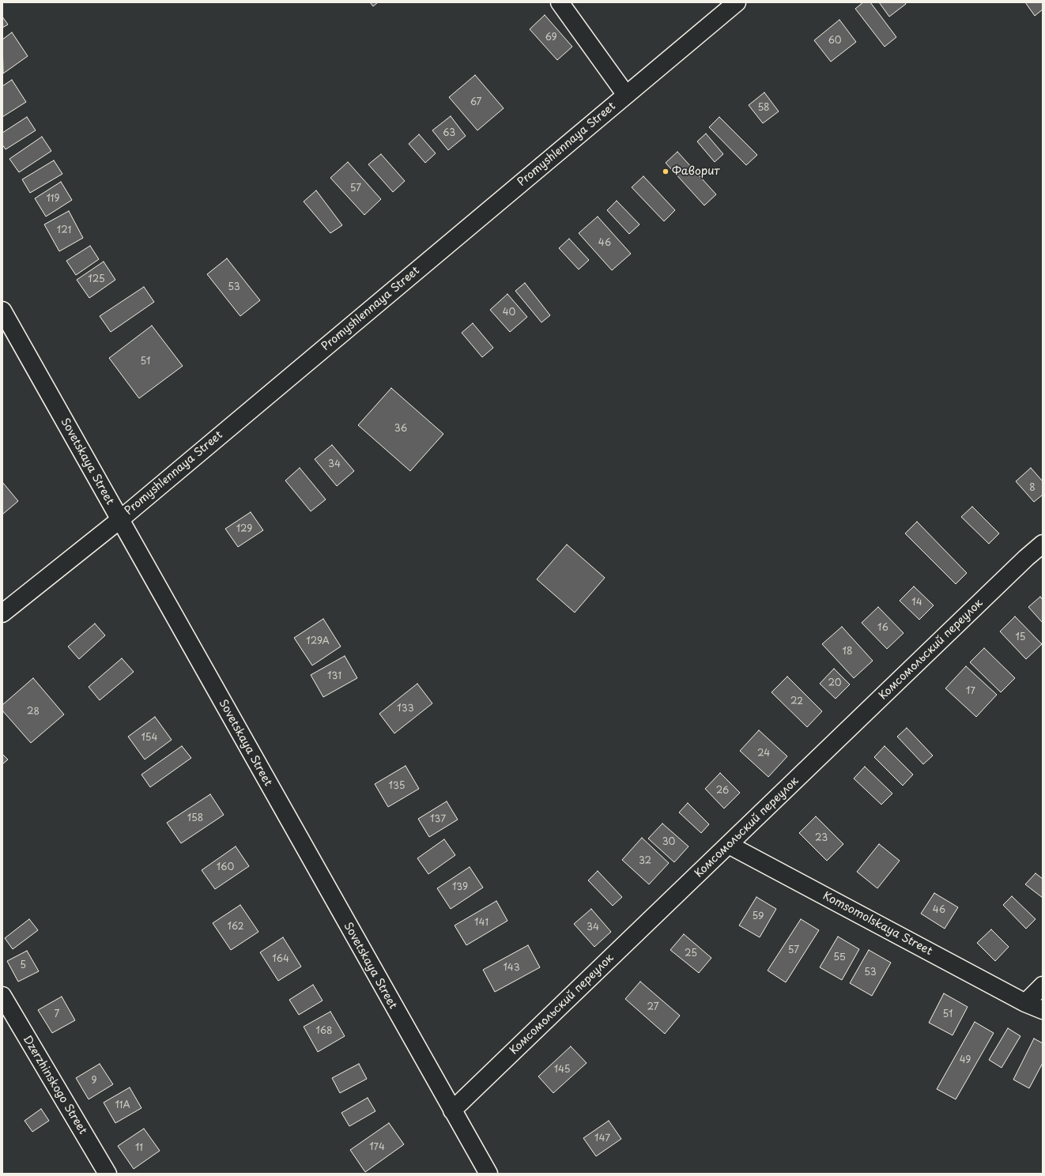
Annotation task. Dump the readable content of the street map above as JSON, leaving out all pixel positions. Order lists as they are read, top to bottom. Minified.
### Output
{"streets":{"street":["Promyshlennaya Street","Sovetskaya Street","Комсомольский переулок","Komsomolskaya Street","Dzerzhinskogo Street"]},"crossings":[["Promyshlennaya Street","Sovetskaya Street"],["Sovetskaya Street","Комсомольский переулок"],["Комсомольский переулок","Komsomolskaya Street"]],"places":["Фаворит"],"house_numbers":["69","60","67","58","63","57","119","121","46","125","53","40","51","36","34","8","129","14","16","15","129А","18","131","20","17","22","133","28","154","24","135","26","158","137","23","30","32","160","139","46","59","141","162","34","57","25","55","164","5","143","53","27","7","51","168","49","145","9","11А","147","174","11"]}
